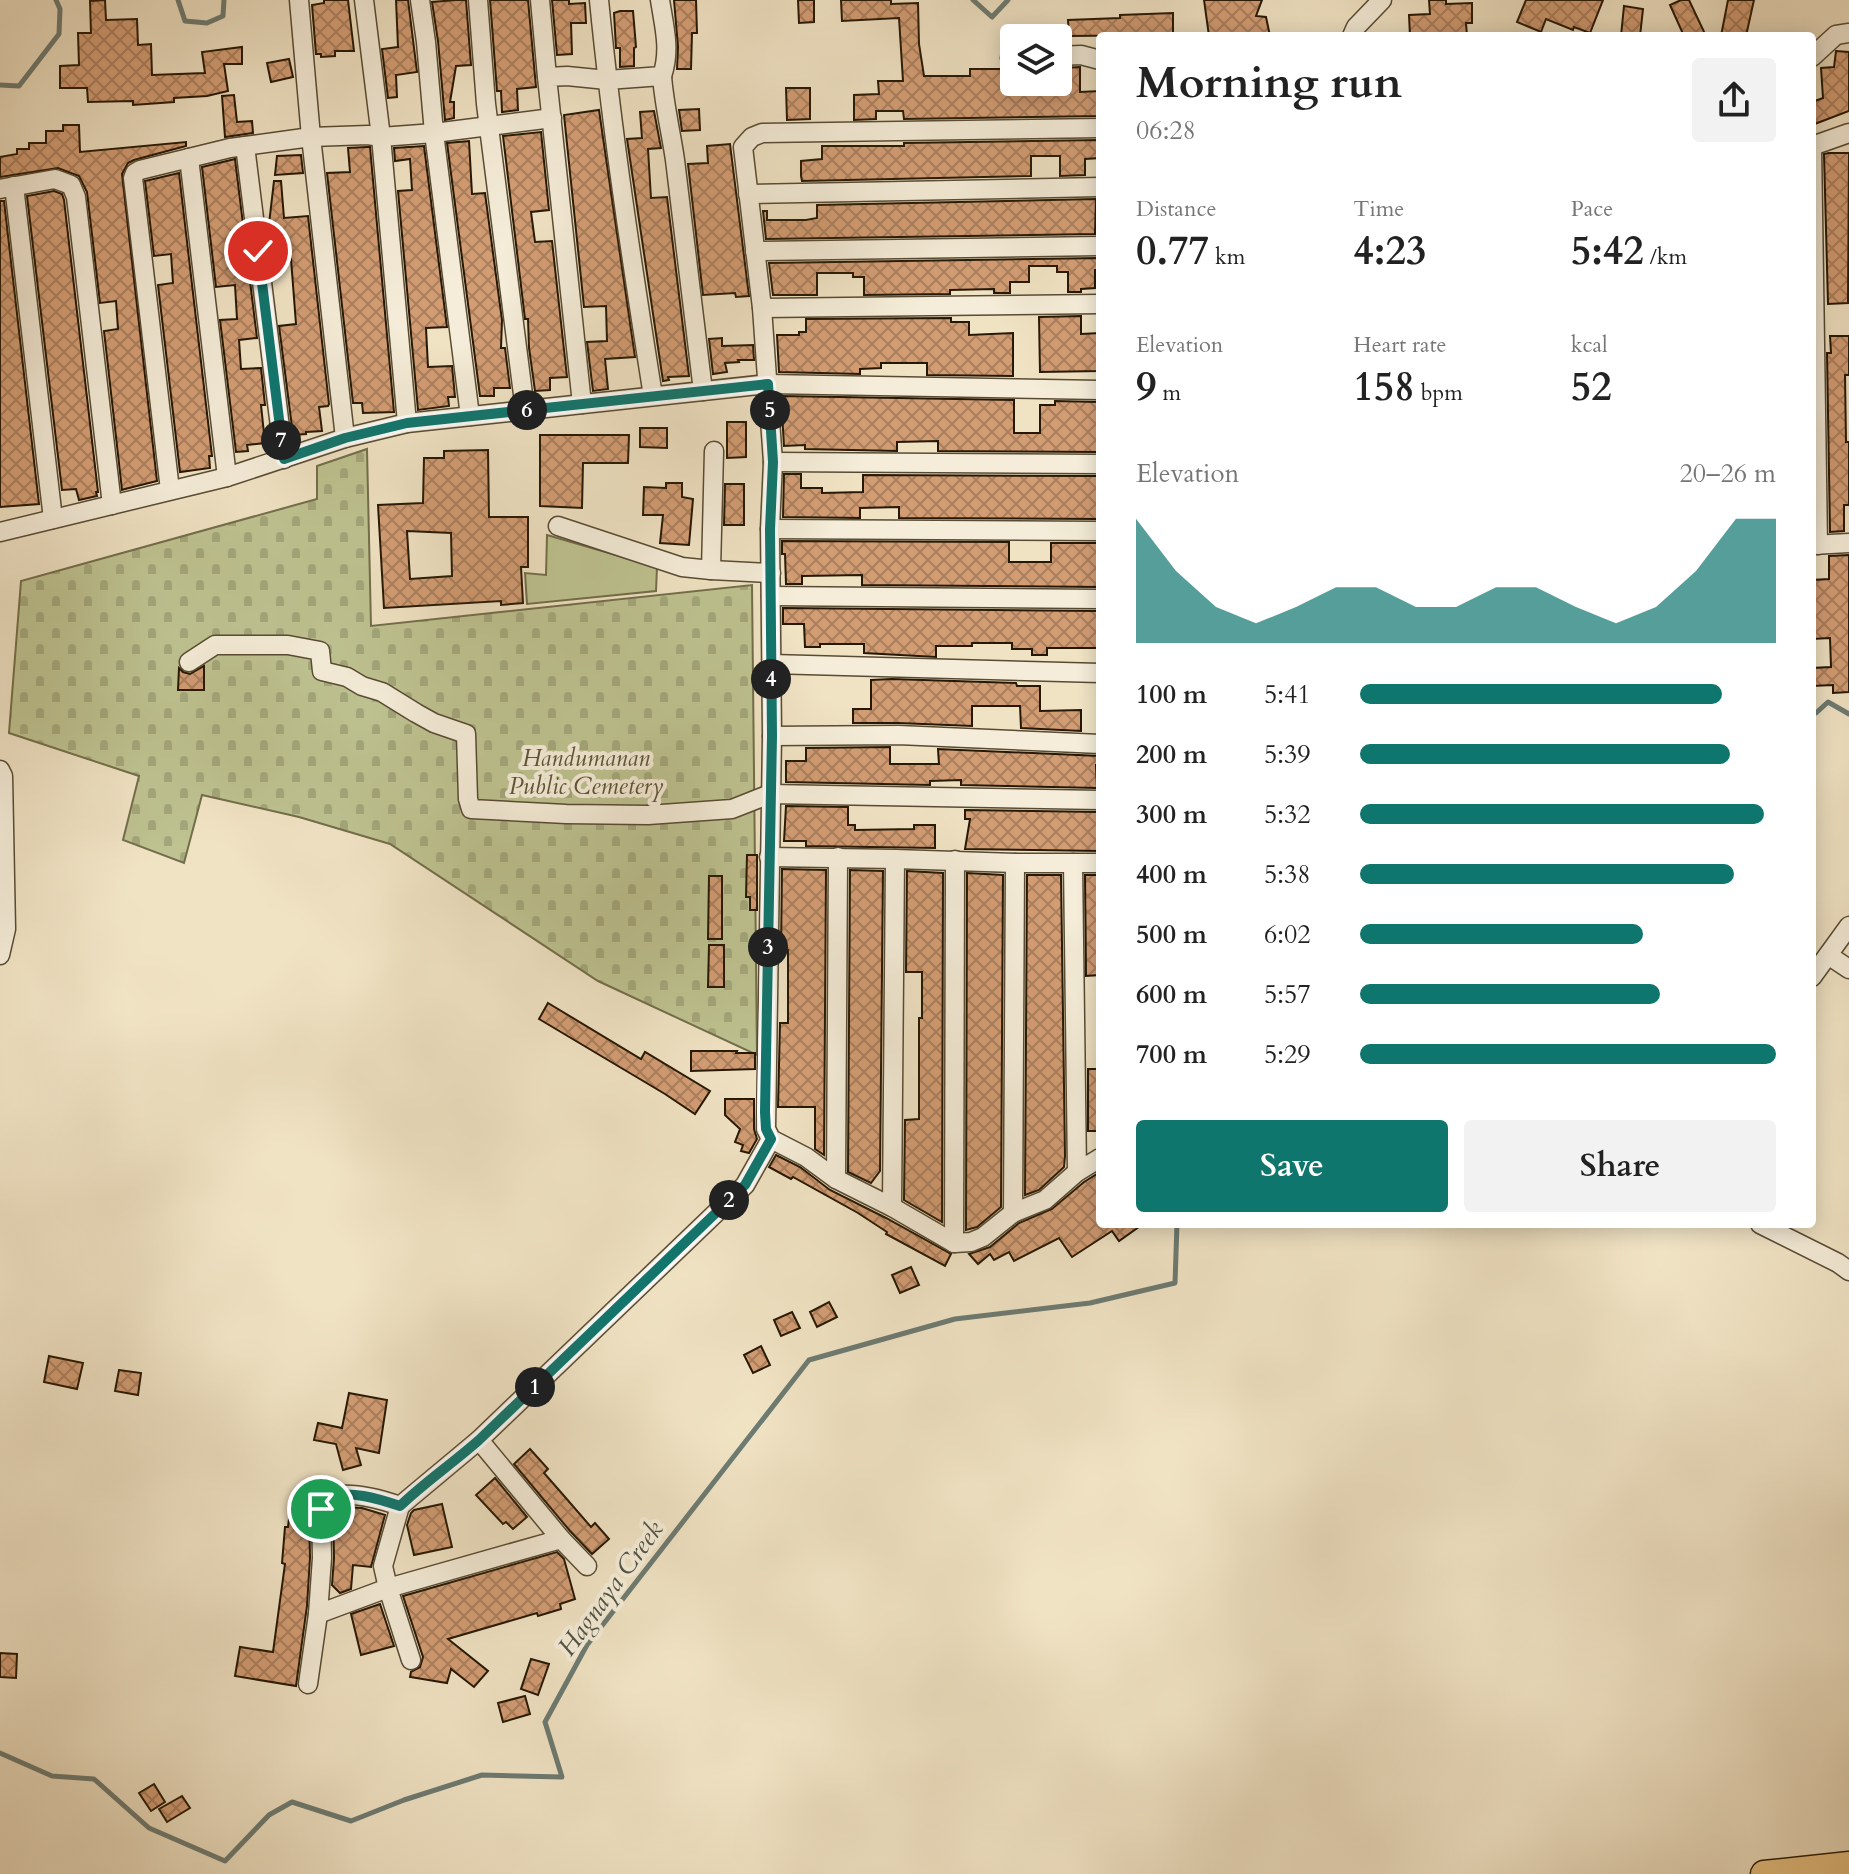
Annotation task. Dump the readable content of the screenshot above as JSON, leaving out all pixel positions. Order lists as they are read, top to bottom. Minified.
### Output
{"water":["Hagnaya Creek"],"parks":["Handumanan Public Cemetery"],"page":{"heading":["Morning run","06:28"],"stats":[["Distance","0.77 km"],["Time","4:23"],["Pace","5:42 /km"],["Elevation","9 m"],["Heart rate","158 bpm"],["kcal","52"]],"pins":["5","6","7","4","3","2","1"],"chart":["Elevation","20–26 m"],"list":[{"name":"100 m","note":"5:41"},{"name":"200 m","note":"5:39"},{"name":"300 m","note":"5:32"},{"name":"400 m","note":"5:38"},{"name":"500 m","note":"6:02"},{"name":"600 m","note":"5:57"},{"name":"700 m","note":"5:29"}],"buttons":["Save","Share"]}}
